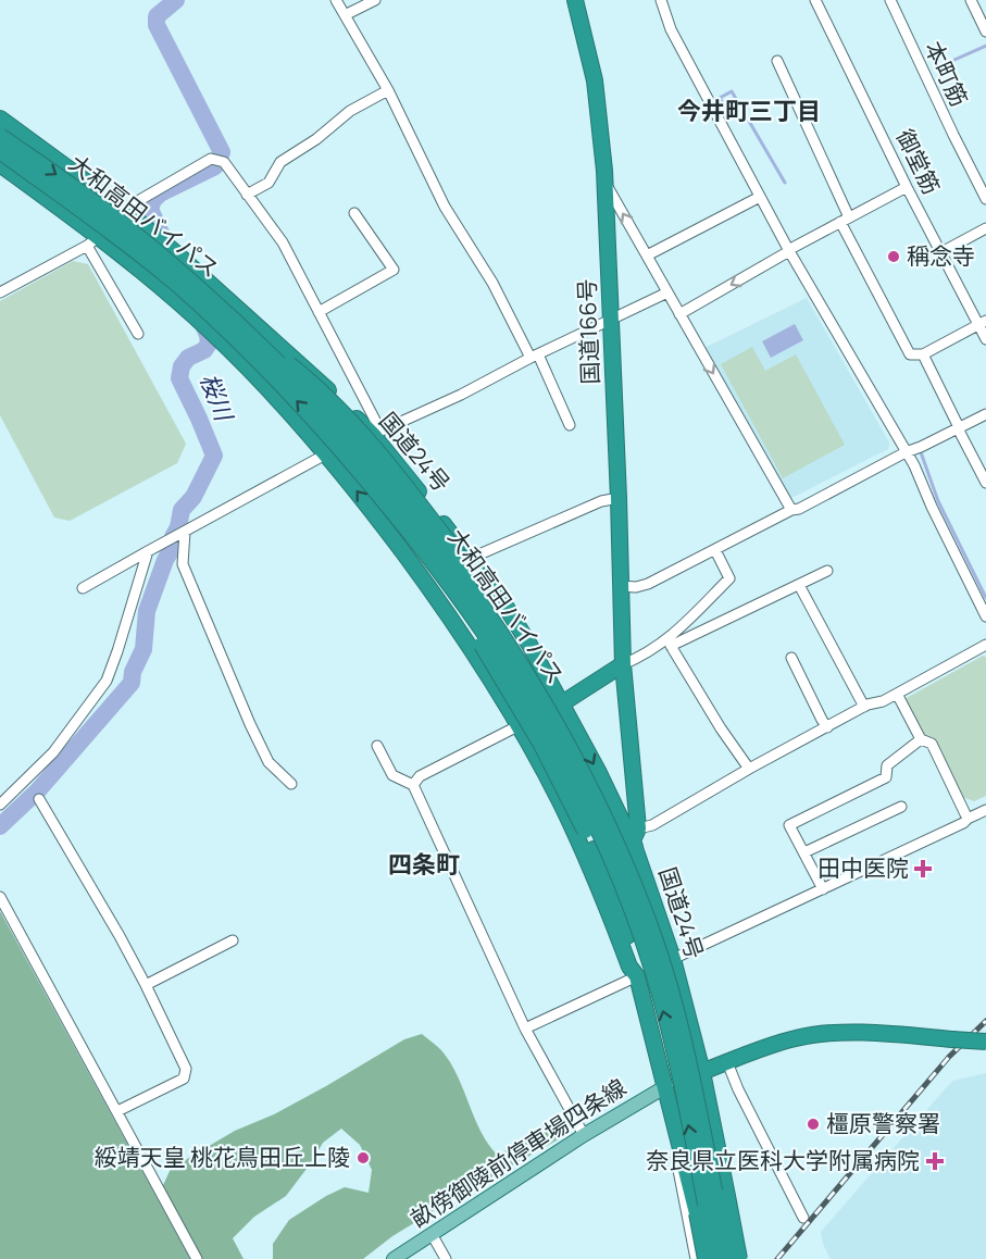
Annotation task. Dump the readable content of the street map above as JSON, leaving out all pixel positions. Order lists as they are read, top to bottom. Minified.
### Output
{"streets":{"highway":["大和高田バイパス","国道166号","国道24号"],"main road":["畝傍御陵前停車場四条線"],"street":["本町筋","御堂筋"]},"crossings":[["大和高田バイパス","国道24号"],["大和高田バイパス","畝傍御陵前停車場四条線"],["国道166号","国道24号"],["国道24号","畝傍御陵前停車場四条線"]],"districts":["今井町三丁目","四条町"],"water":["桜川"],"places":{"other":["稱念寺","橿原警察署","綏靖天皇 桃花鳥田丘上陵"],"health":["田中医院","奈良県立医科大学附属病院"]}}
